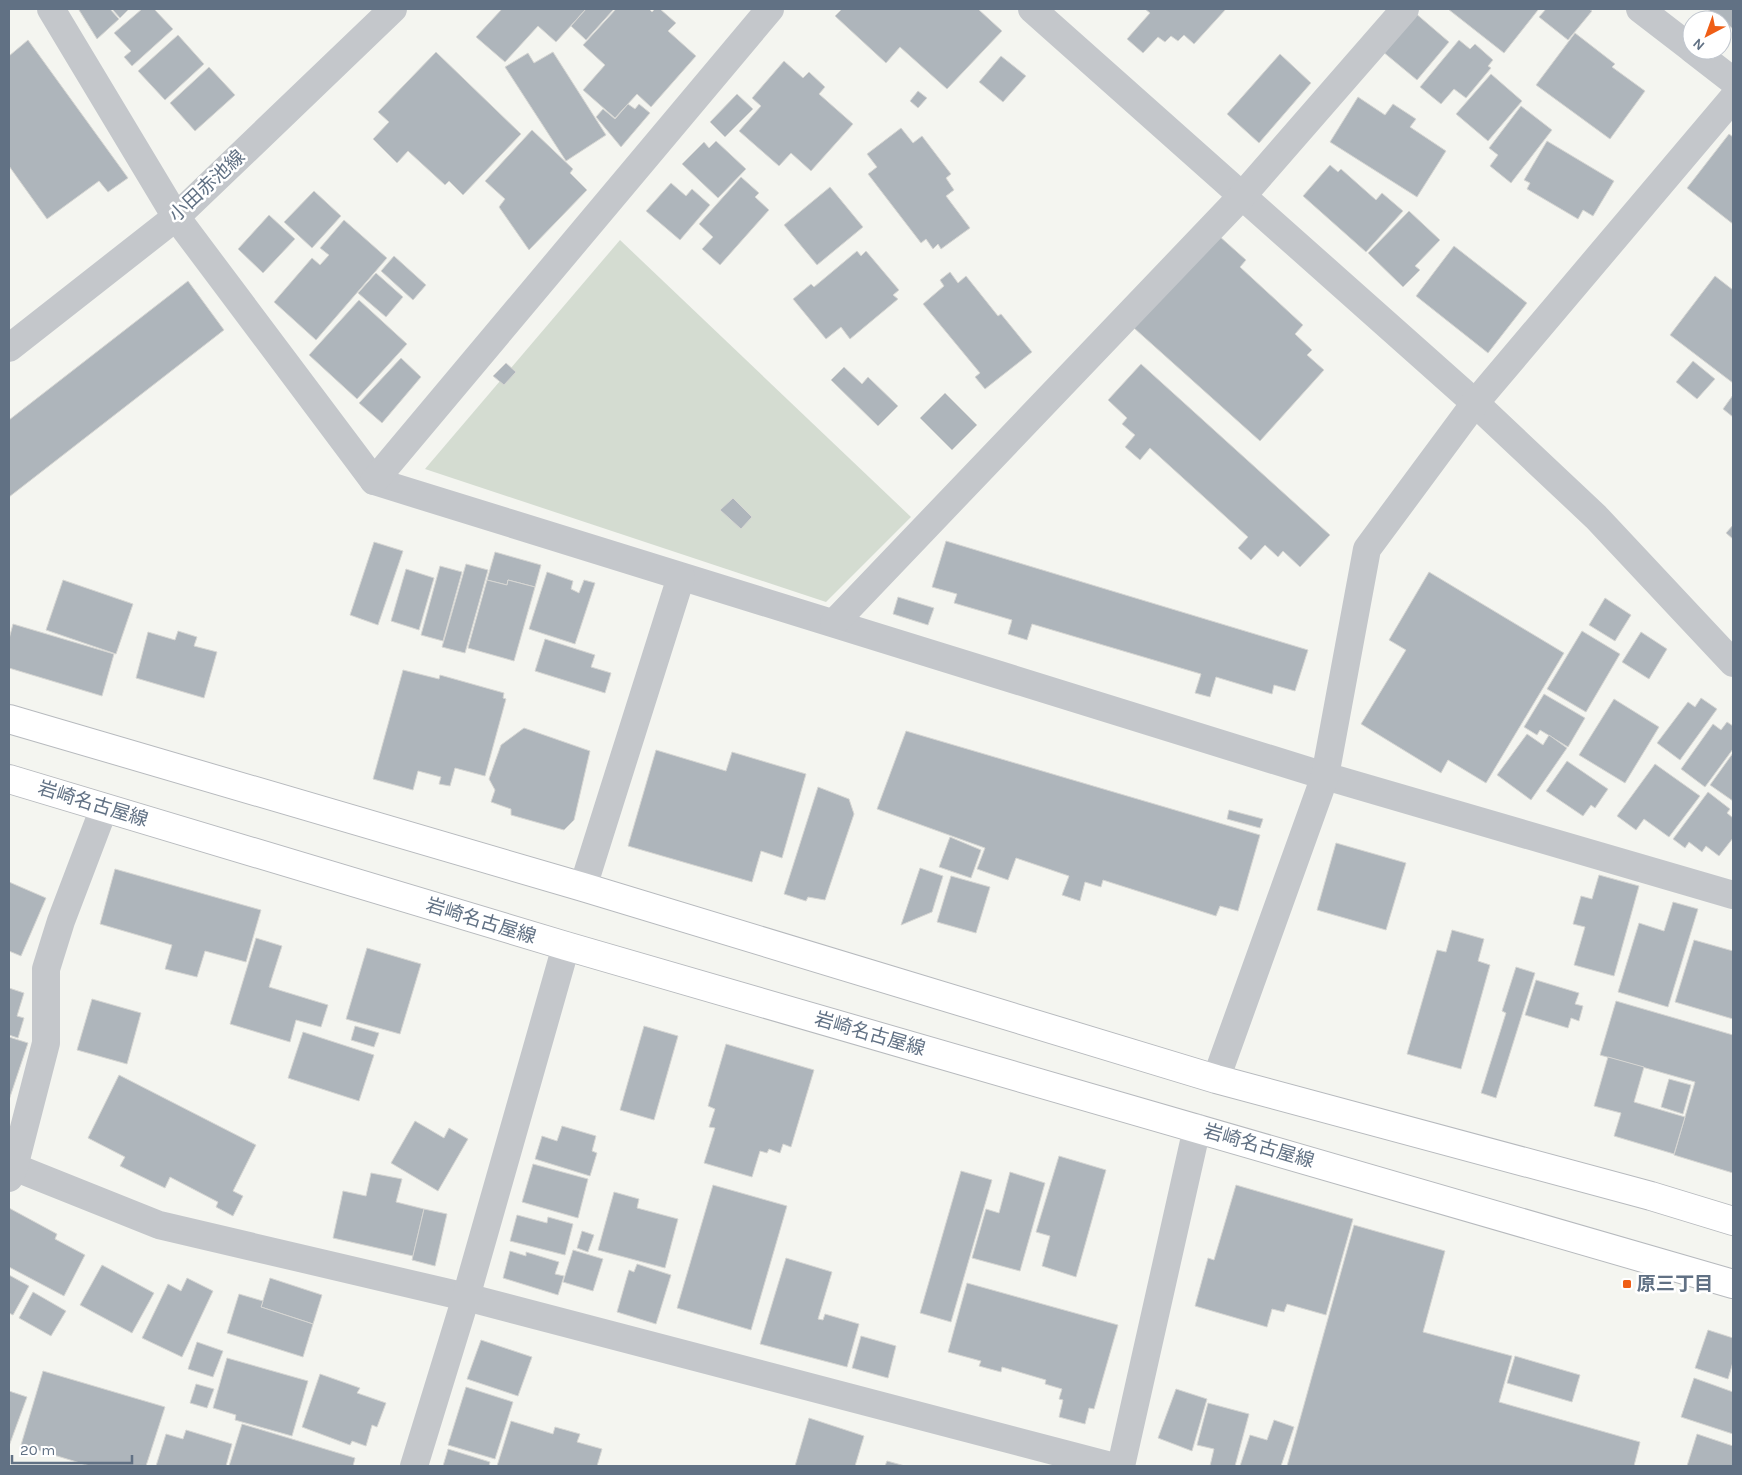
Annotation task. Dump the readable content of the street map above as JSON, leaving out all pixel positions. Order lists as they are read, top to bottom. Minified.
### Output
{"streets":{"main road":["岩崎名古屋線"],"street":["小田赤池線"]},"places":{"transit":["原三丁目"]},"scale_bar":"20 m","north":"bottom left"}
